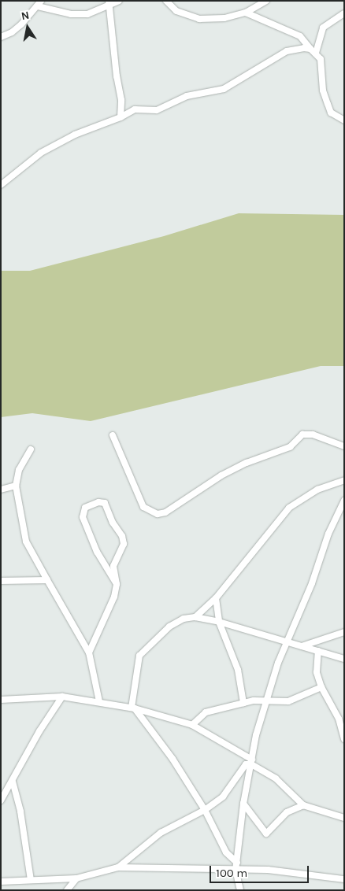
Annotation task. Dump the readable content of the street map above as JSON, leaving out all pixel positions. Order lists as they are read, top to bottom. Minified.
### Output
{"scale_bar":"100 m","north":"top"}
